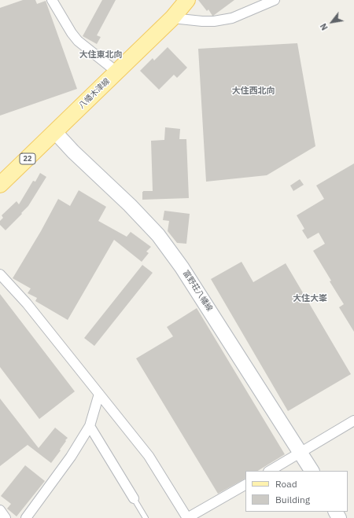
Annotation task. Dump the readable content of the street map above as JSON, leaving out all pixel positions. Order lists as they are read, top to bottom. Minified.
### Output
{"streets":{"main road":["八幡木津線","22","富野荘八幡線"]},"crossings":[["八幡木津線","富野荘八幡線"]],"districts":["大住東北向","大住西北向","大住大峯"],"legend":["Road","Building"],"north":"bottom left"}
